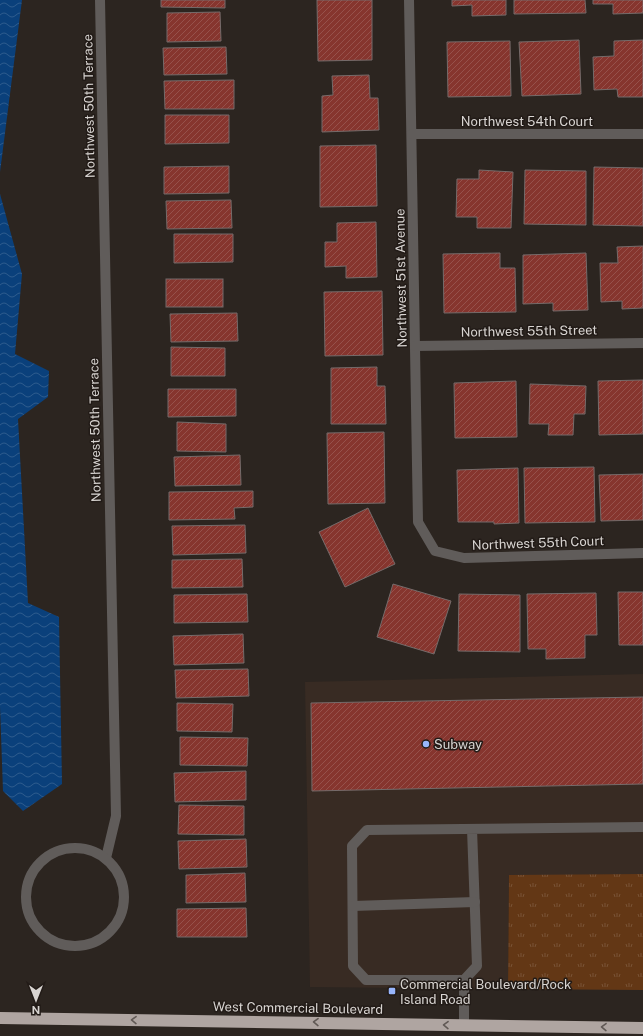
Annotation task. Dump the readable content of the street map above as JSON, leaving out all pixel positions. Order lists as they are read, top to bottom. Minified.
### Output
{"streets":{"highway":["West Commercial Boulevard"],"street":["Northwest 50th Terrace","Northwest 54th Court","Northwest 51st Avenue","Northwest 55th Street","Northwest 55th Court"]},"crossings":[["Northwest 54th Court","Northwest 51st Avenue"],["Northwest 51st Avenue","Northwest 55th Street"],["Northwest 51st Avenue","Northwest 55th Court"]],"one_way":["West Commercial Boulevard"],"places":{"other":["Subway"],"transit":["Commercial Boulevard/Rock Island Road"]},"north":"bottom"}
